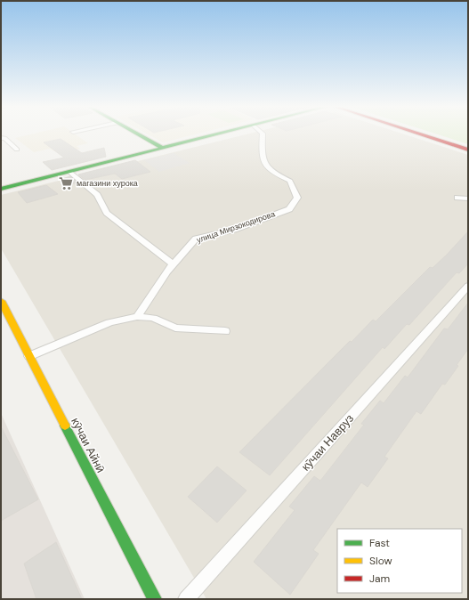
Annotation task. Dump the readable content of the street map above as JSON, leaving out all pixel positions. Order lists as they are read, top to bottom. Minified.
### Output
{"streets":{"street":["кӯчаи Айнӣ"],"lane":["улица Мирзокодирова","кӯчаи Навруз"]},"places":{"supermarket":["магазини хурока"]},"legend":["Fast","Slow","Jam"]}
